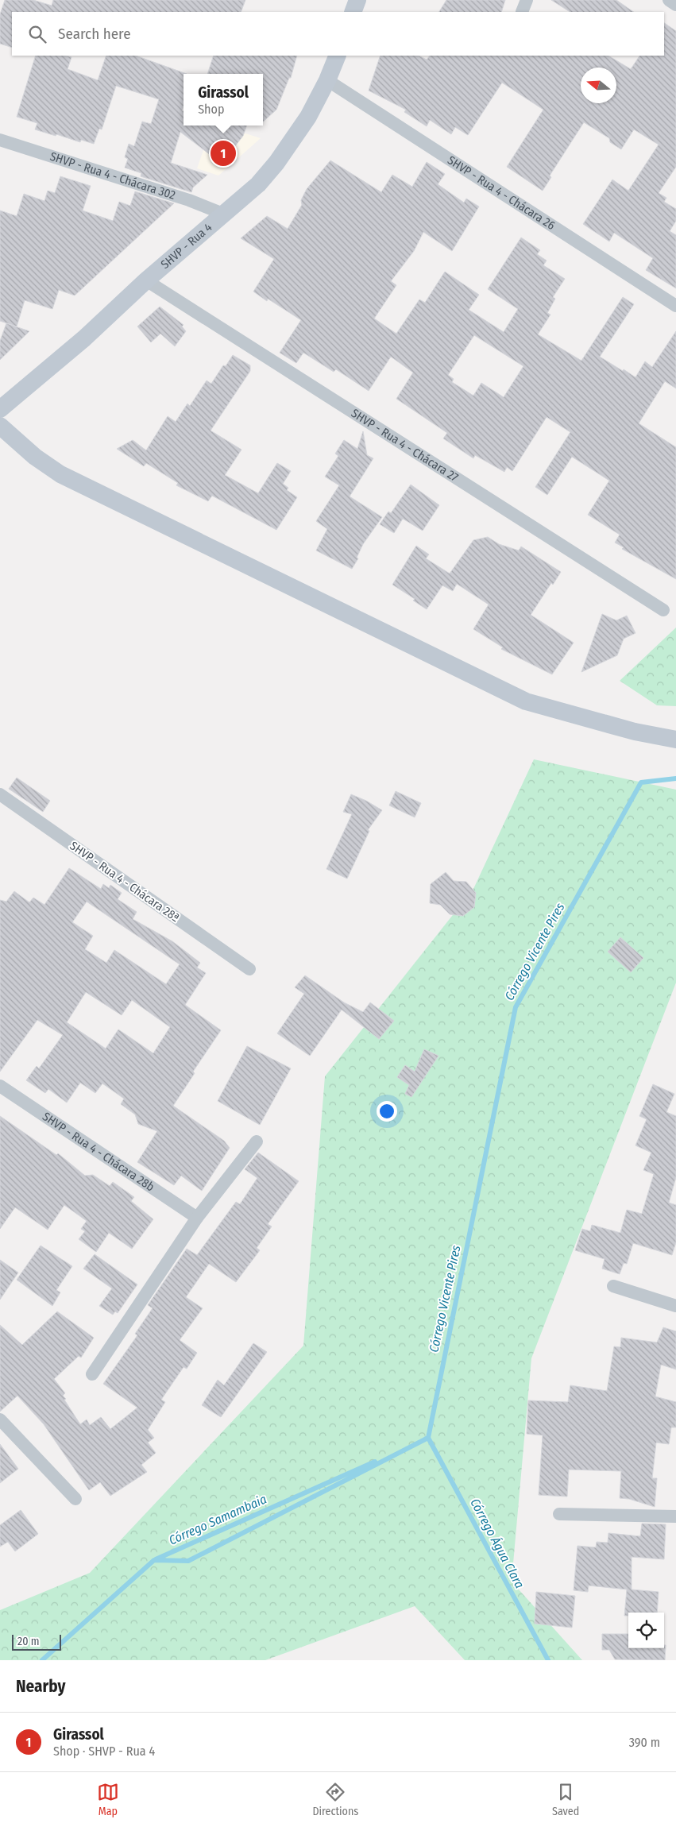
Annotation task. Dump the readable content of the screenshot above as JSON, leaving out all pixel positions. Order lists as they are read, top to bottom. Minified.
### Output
{"streets":{"street":["SHVP - Rua 4 - Chácara 302","SHVP - Rua 4 - Chácara 26","SHVP - Rua 4","SHVP - Rua 4 - Chácara 27","SHVP - Rua 4 - Chácara 28ª","SHVP - Rua 4 - Chácara 28b"]},"crossings":[["SHVP - Rua 4 - Chácara 302","SHVP - Rua 4"],["SHVP - Rua 4 - Chácara 26","SHVP - Rua 4"],["SHVP - Rua 4","SHVP - Rua 4 - Chácara 27"]],"water":["Córrego Vicente Pires","Córrego Samambaia","Córrego Água Clara"],"scale_bar":"20 m","north":"left","page":{"search":"Search here","popup":["Girassol","Shop"],"pins":"1","scale":"20 m","heading":"Nearby","list":[{"mark":"1","name":"Girassol","note":"Shop · SHVP - Rua 4","value":"390 m"}],"nav":["Map","Directions","Saved"]}}
